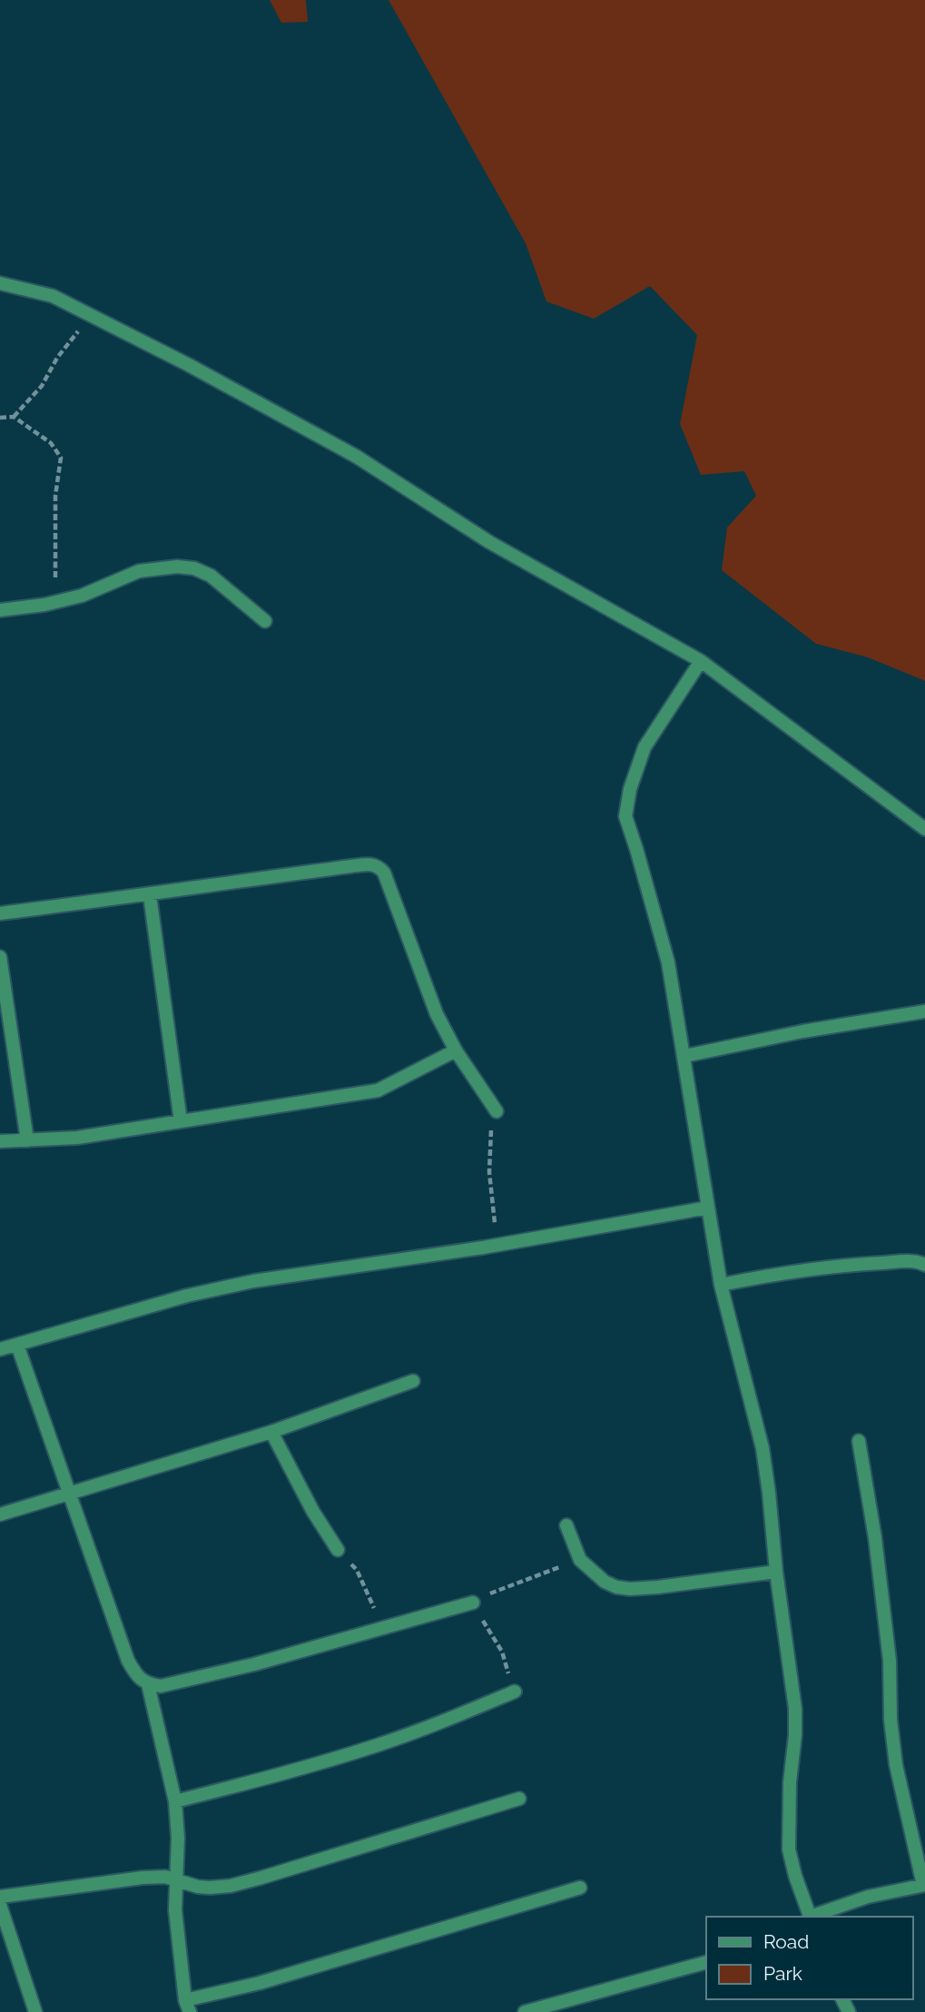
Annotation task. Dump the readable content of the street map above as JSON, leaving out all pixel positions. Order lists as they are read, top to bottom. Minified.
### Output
{"legend":["Road","Park"]}
